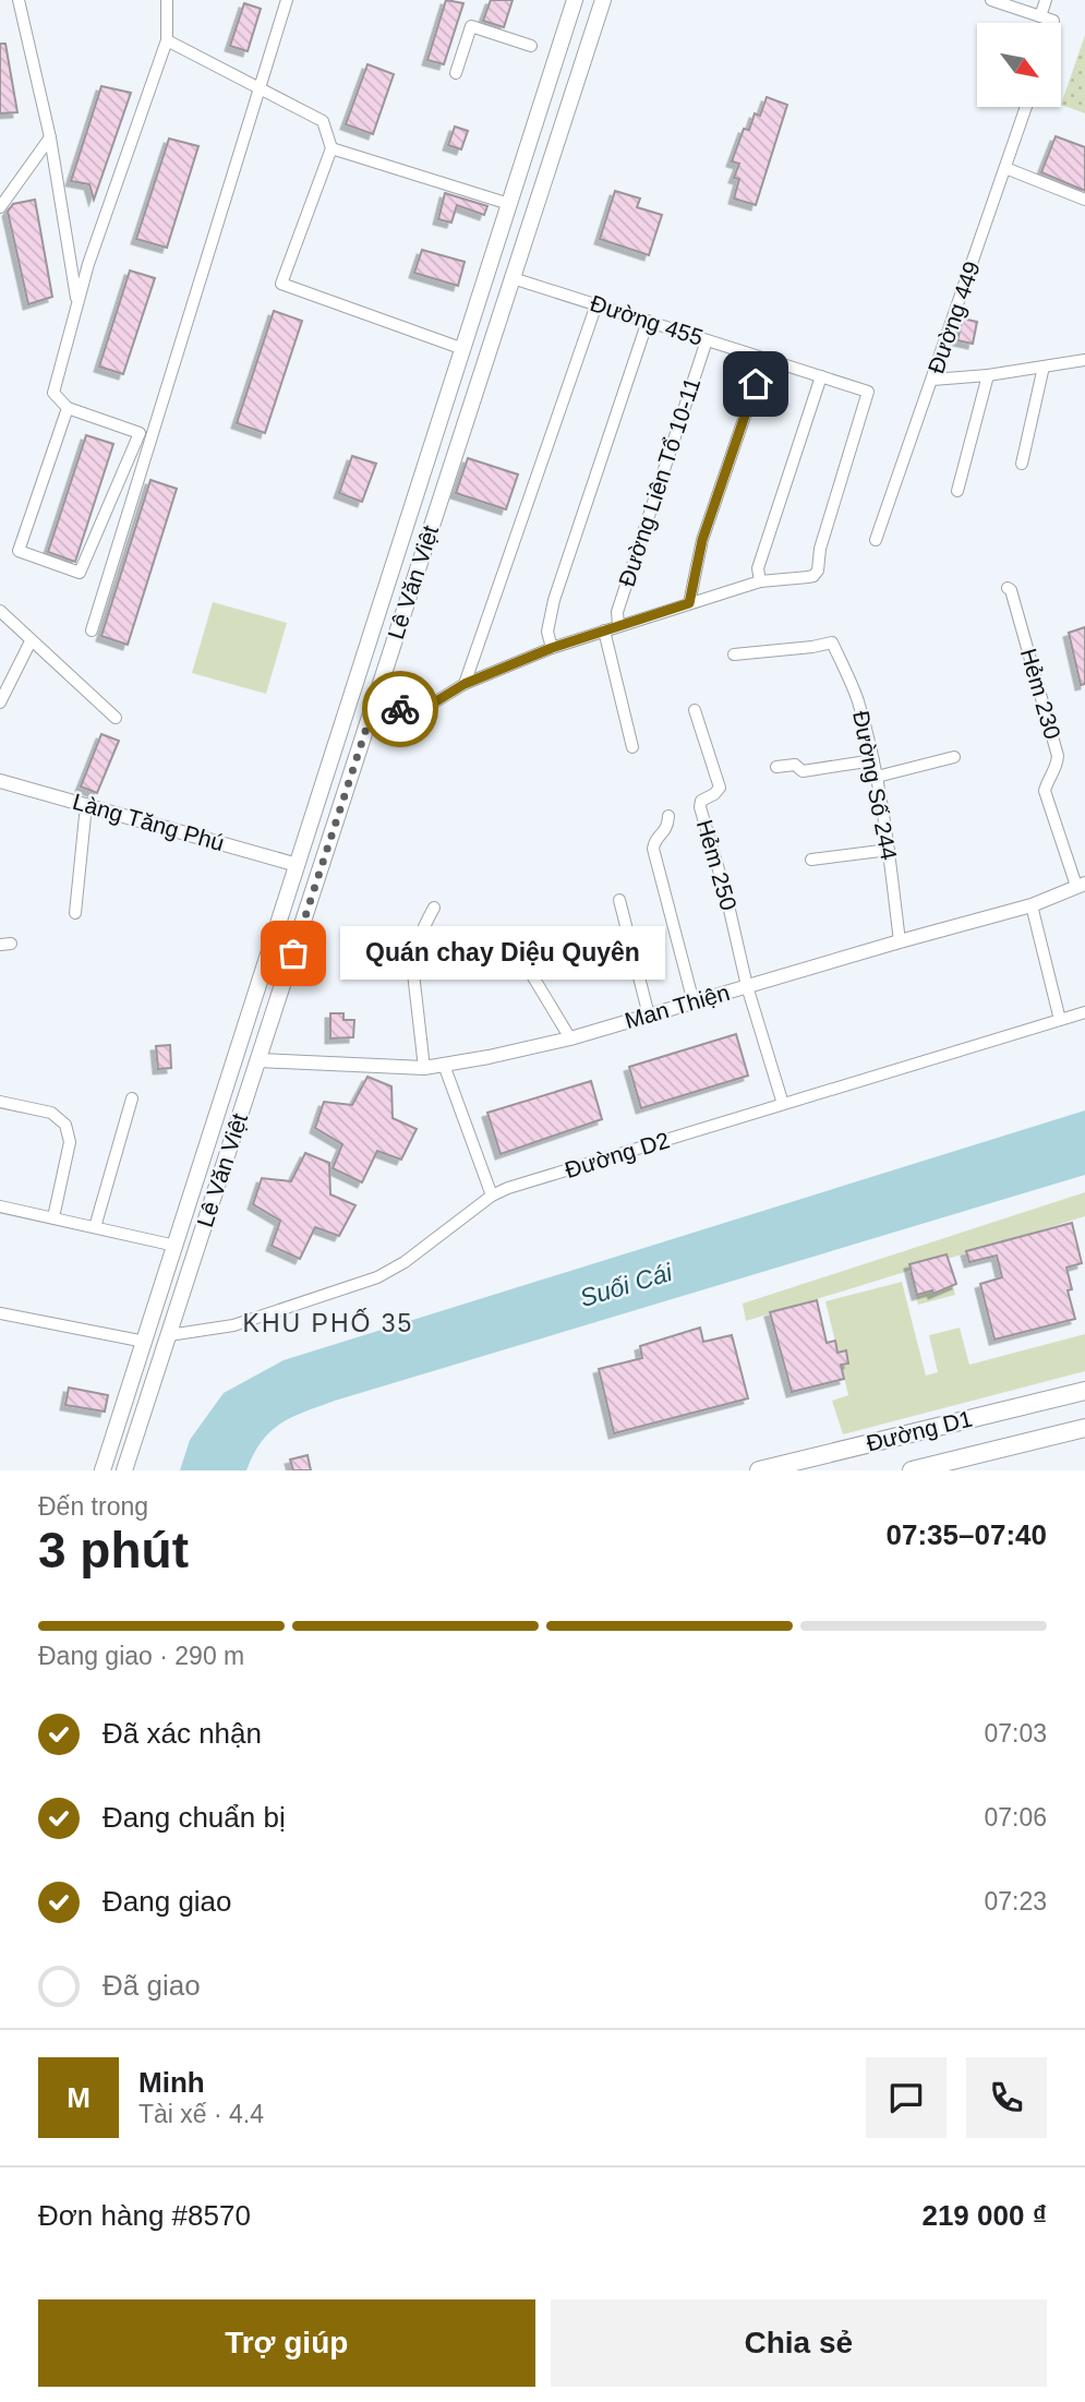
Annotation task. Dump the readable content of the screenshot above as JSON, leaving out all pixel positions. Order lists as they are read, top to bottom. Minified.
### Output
{"streets":{"main road":["Lê Văn Việt","Đường D1"],"street":["Đường 449","Đường 455","Đường Liên Tổ 10-11","Hẻm 230","Đường Số 244","Làng Tăng Phú","Hẻm 250","Man Thiện","Đường D2"]},"crossings":[["Đường 455","Đường Liên Tổ 10-11"],["Đường 455","Lê Văn Việt"],["Lê Văn Việt","Làng Tăng Phú"],["Lê Văn Việt","Man Thiện"],["Lê Văn Việt","Đường D2"],["Hẻm 230","Man Thiện"],["Đường Số 244","Man Thiện"],["Hẻm 250","Man Thiện"]],"districts":["KHU PHỐ 35"],"water":["Suối Cái"],"places":["Quán chay Diệu Quyên"],"north":"bottom right","page":{"bubble":"Quán chay Diệu Quyên","heading":["3 phút","Đến trong","07:35–07:40"],"panel":["Minh","Tài xế · 4.4","Đơn hàng #8570","219 000 ₫"],"bar":"Đang giao · 290 m","list":[["Đã xác nhận","07:03"],["Đang chuẩn bị","07:06"],["Đang giao","07:23"],"Đã giao"],"round":"M","buttons":["Trợ giúp","Chia sẻ"]}}
